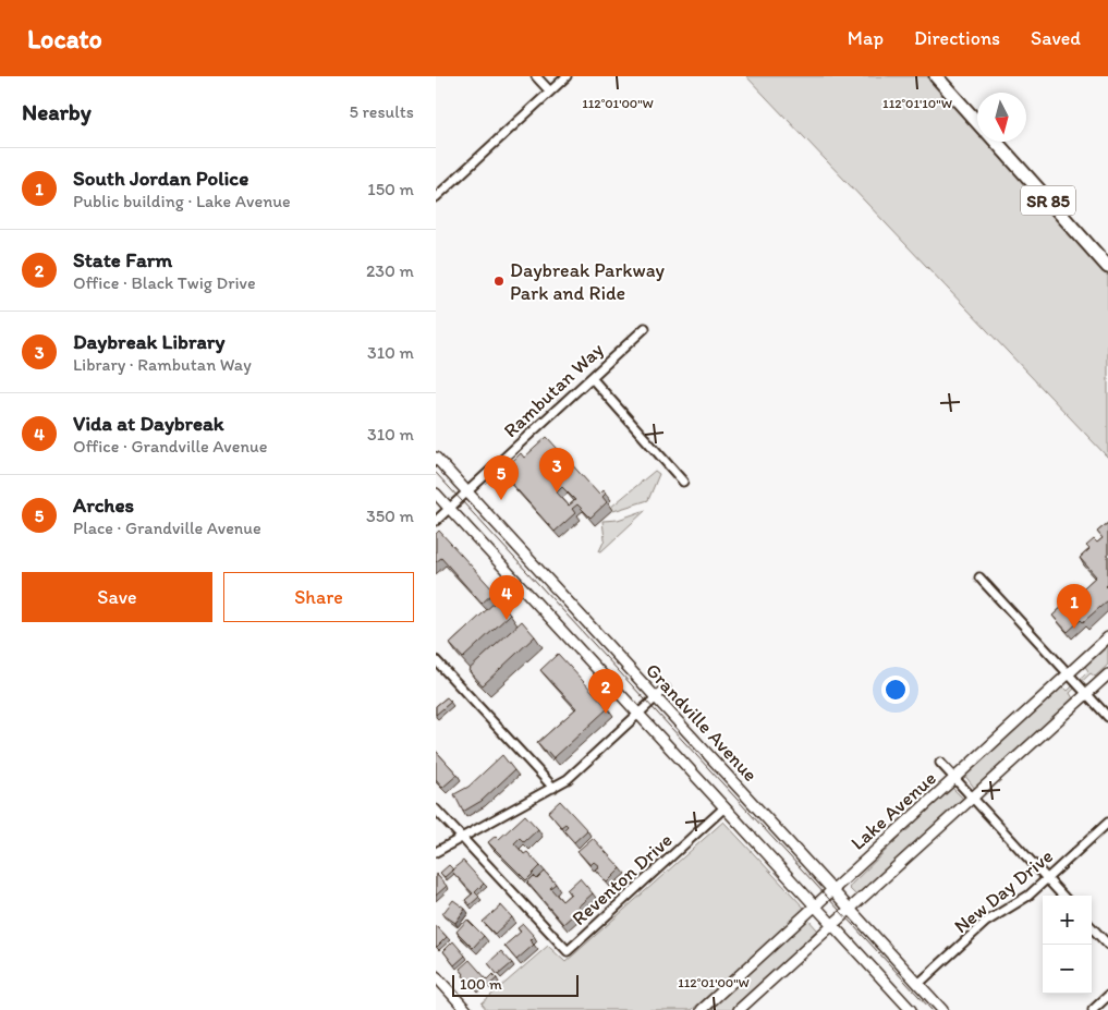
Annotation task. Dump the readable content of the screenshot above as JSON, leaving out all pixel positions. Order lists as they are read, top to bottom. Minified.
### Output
{"streets":{"highway":["SR 85"],"street":["Rambutan Way","Grandville Avenue","Lake Avenue","Reventon Drive","New Day Drive"]},"crossings":[["Rambutan Way","Grandville Avenue"],["Grandville Avenue","Lake Avenue"],["Grandville Avenue","New Day Drive"]],"places":["Daybreak Parkway Park and Ride"],"scale_bar":"100 m","north":"bottom","page":{"header":"Locato","nav":["Map","Directions","Saved"],"heading":["Nearby","5 results"],"list":[{"mark":"1","name":"South Jordan Police","note":"Public building · Lake Avenue","value":"150 m"},{"mark":"2","name":"State Farm","note":"Office · Black Twig Drive","value":"230 m"},{"mark":"3","name":"Daybreak Library","note":"Library · Rambutan Way","value":"310 m"},{"mark":"4","name":"Vida at Daybreak","note":"Office · Grandville Avenue","value":"310 m"},{"mark":"5","name":"Arches","note":"Place · Grandville Avenue","value":"350 m"}],"pins":["3","5","4","1","2"],"buttons":["Save","Share"],"map_buttons":["+","−"],"scale":"100 m"},"coordinates":["112°01'00\"W","112°01'10\"W"]}
